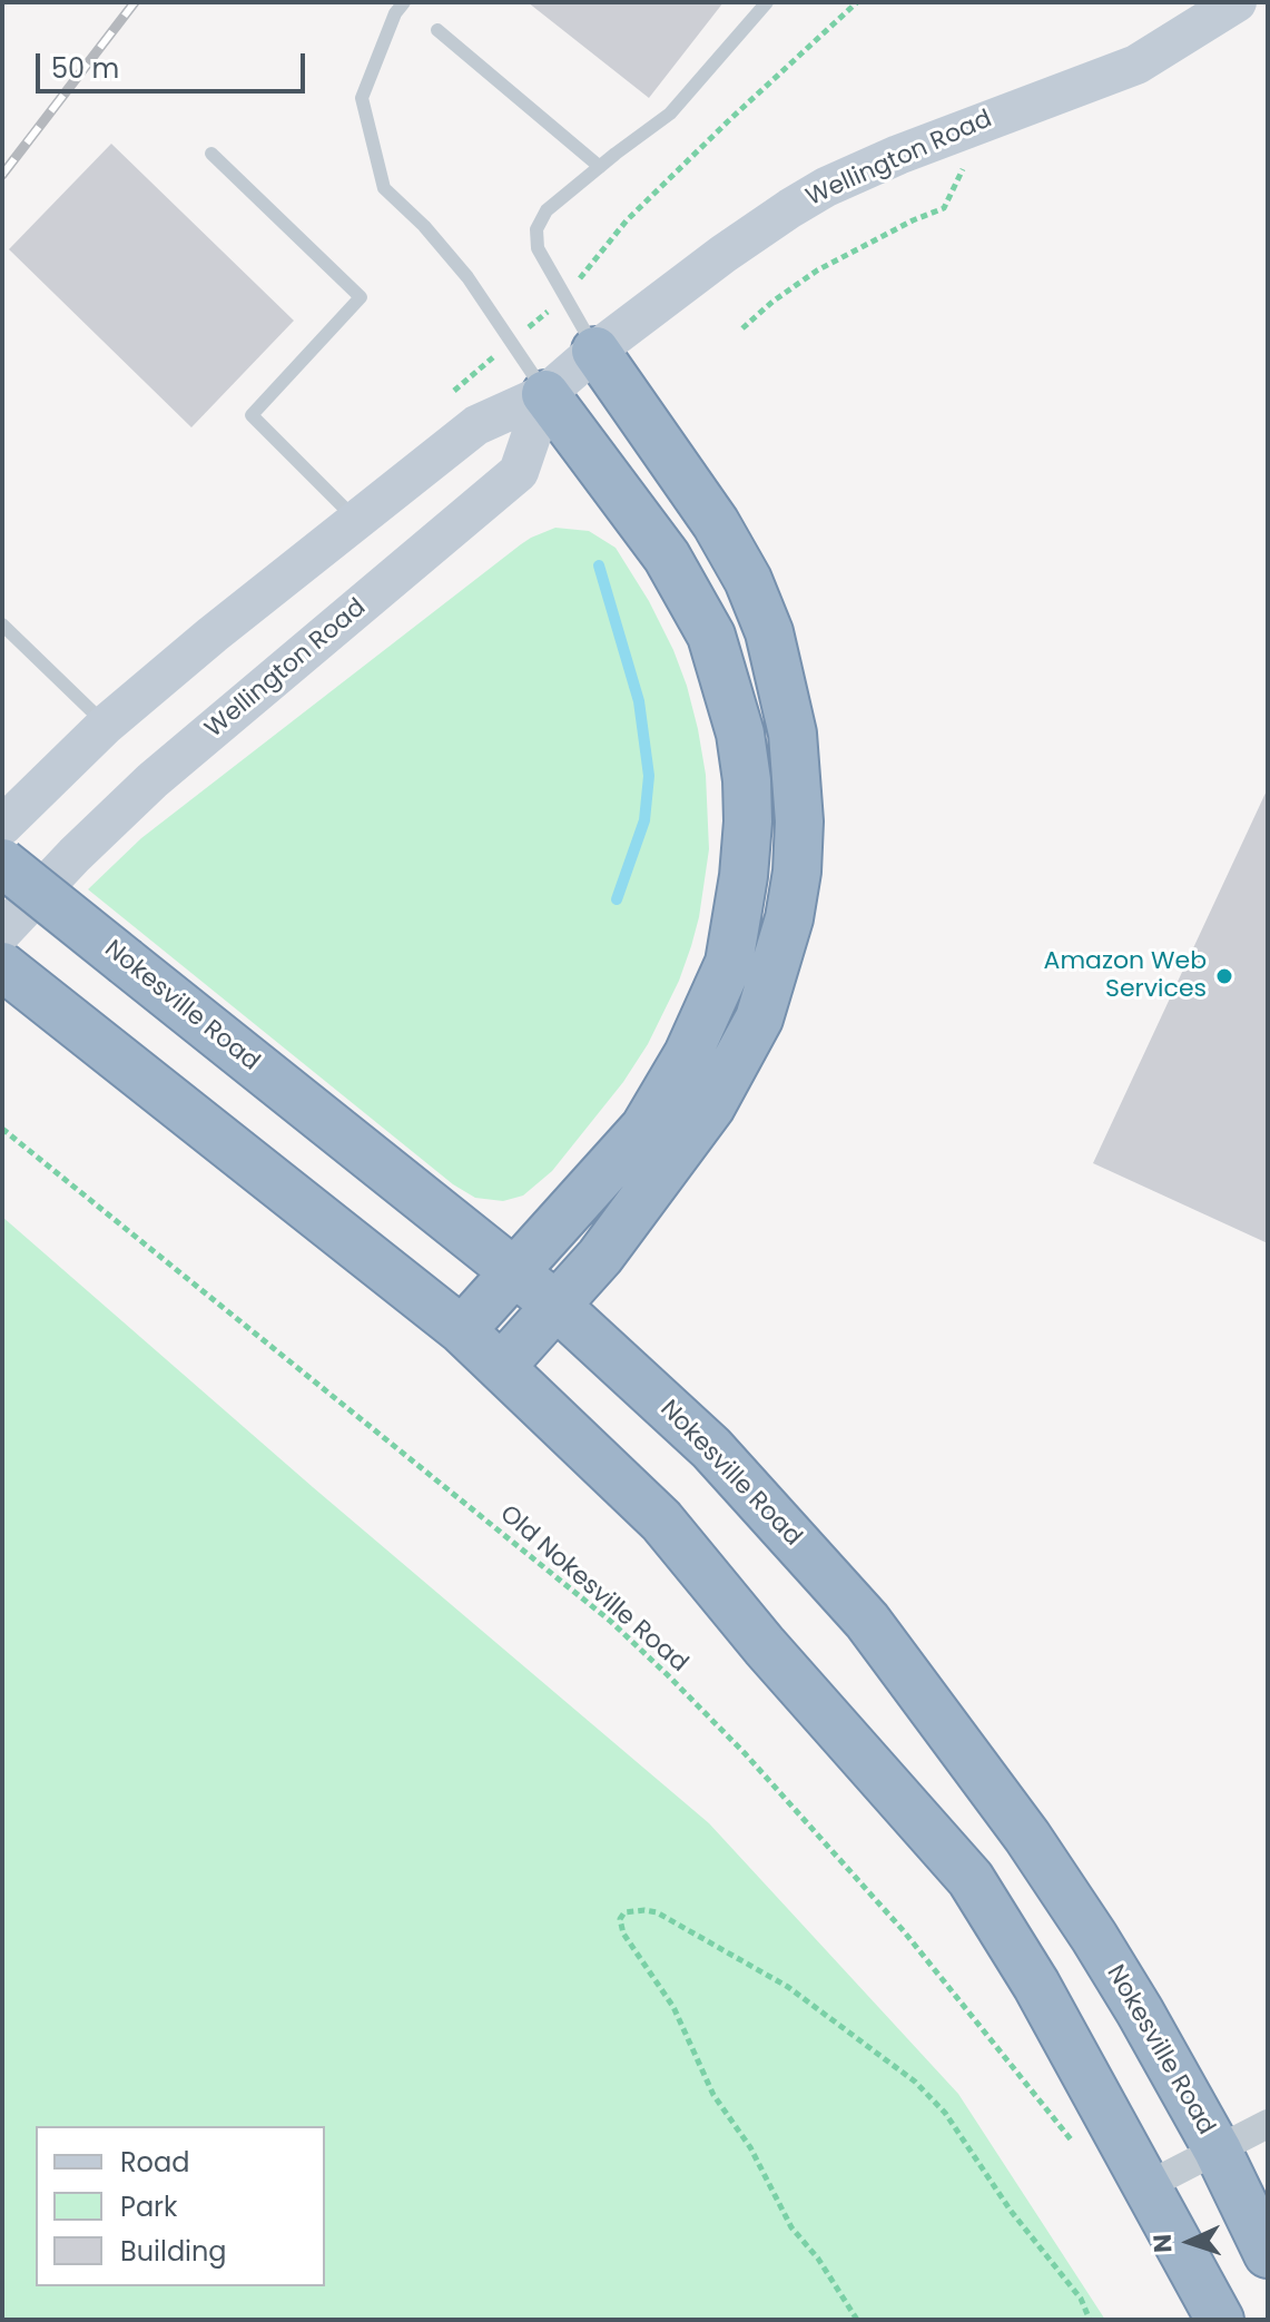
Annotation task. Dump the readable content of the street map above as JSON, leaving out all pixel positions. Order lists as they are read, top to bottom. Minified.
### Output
{"streets":{"highway":["Nokesville Road"],"main road":["Wellington Road"],"path":["Old Nokesville Road"]},"places":["Amazon Web Services"],"legend":["Road","Park","Building"],"scale_bar":"50 m","north":"left"}
